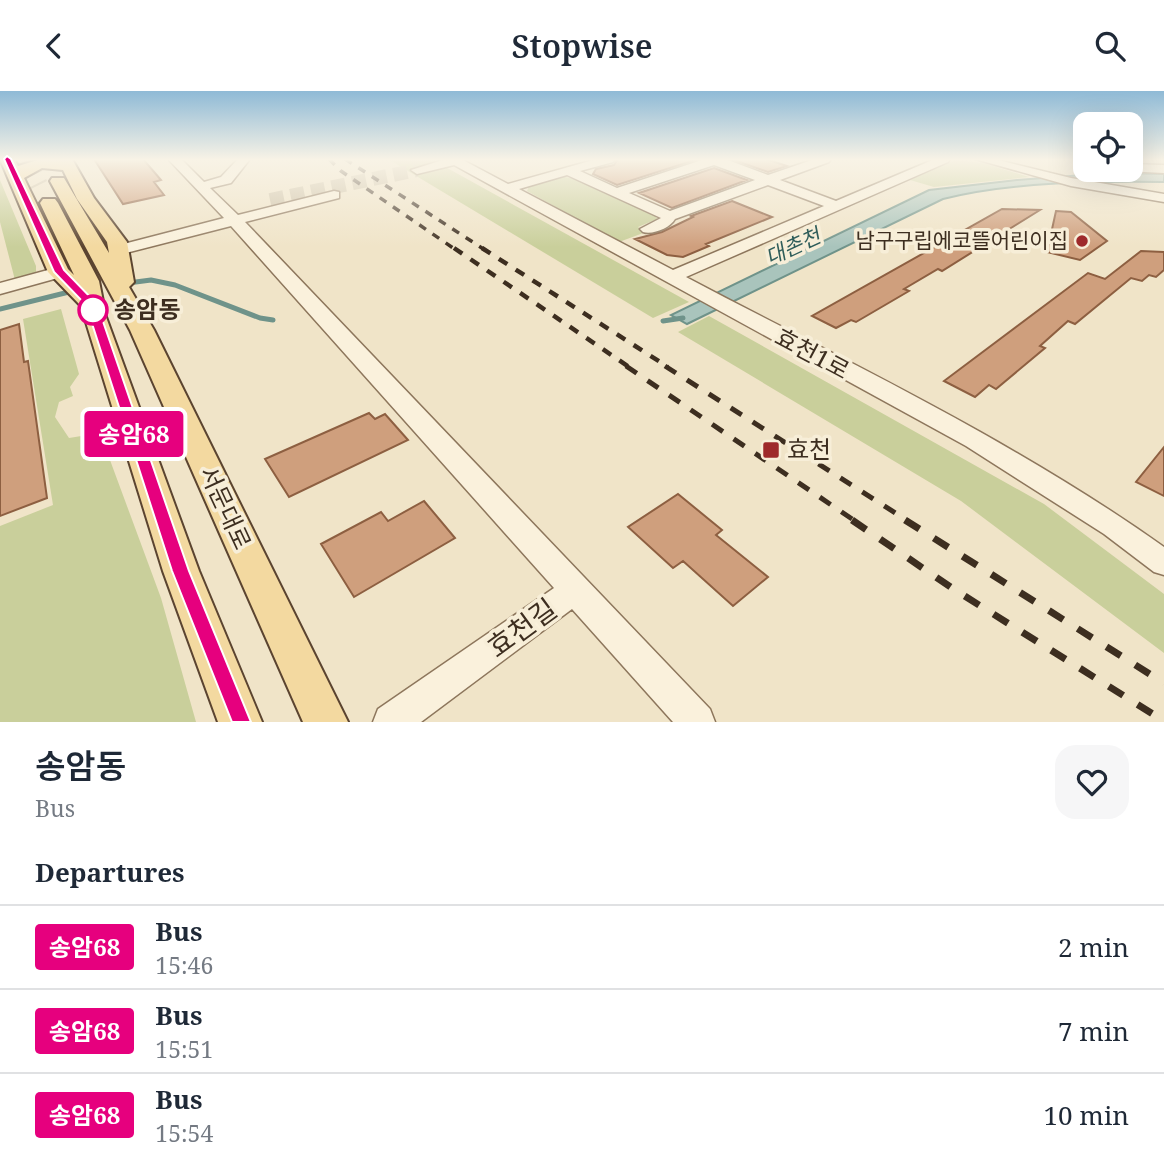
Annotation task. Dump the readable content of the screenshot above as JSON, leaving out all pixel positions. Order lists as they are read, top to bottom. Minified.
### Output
{"streets":{"main road":["서문대로"],"street":["효천1로","효천길"]},"water":["대촌천"],"places":{"other":["남구구립에코뜰어린이집","송암동"],"transit":["효천"]},"lines":["bus line 송암68"],"page":{"header":"Stopwise","on_map":"송암68","heading":[["송암동","Bus"],"Departures"],"list":[{"mark":"송암68","name":"Bus","note":"15:46","value":"2 min"},{"mark":"송암68","name":"Bus","note":"15:51","value":"7 min"},{"mark":"송암68","name":"Bus","note":"15:54","value":"10 min"}]}}
